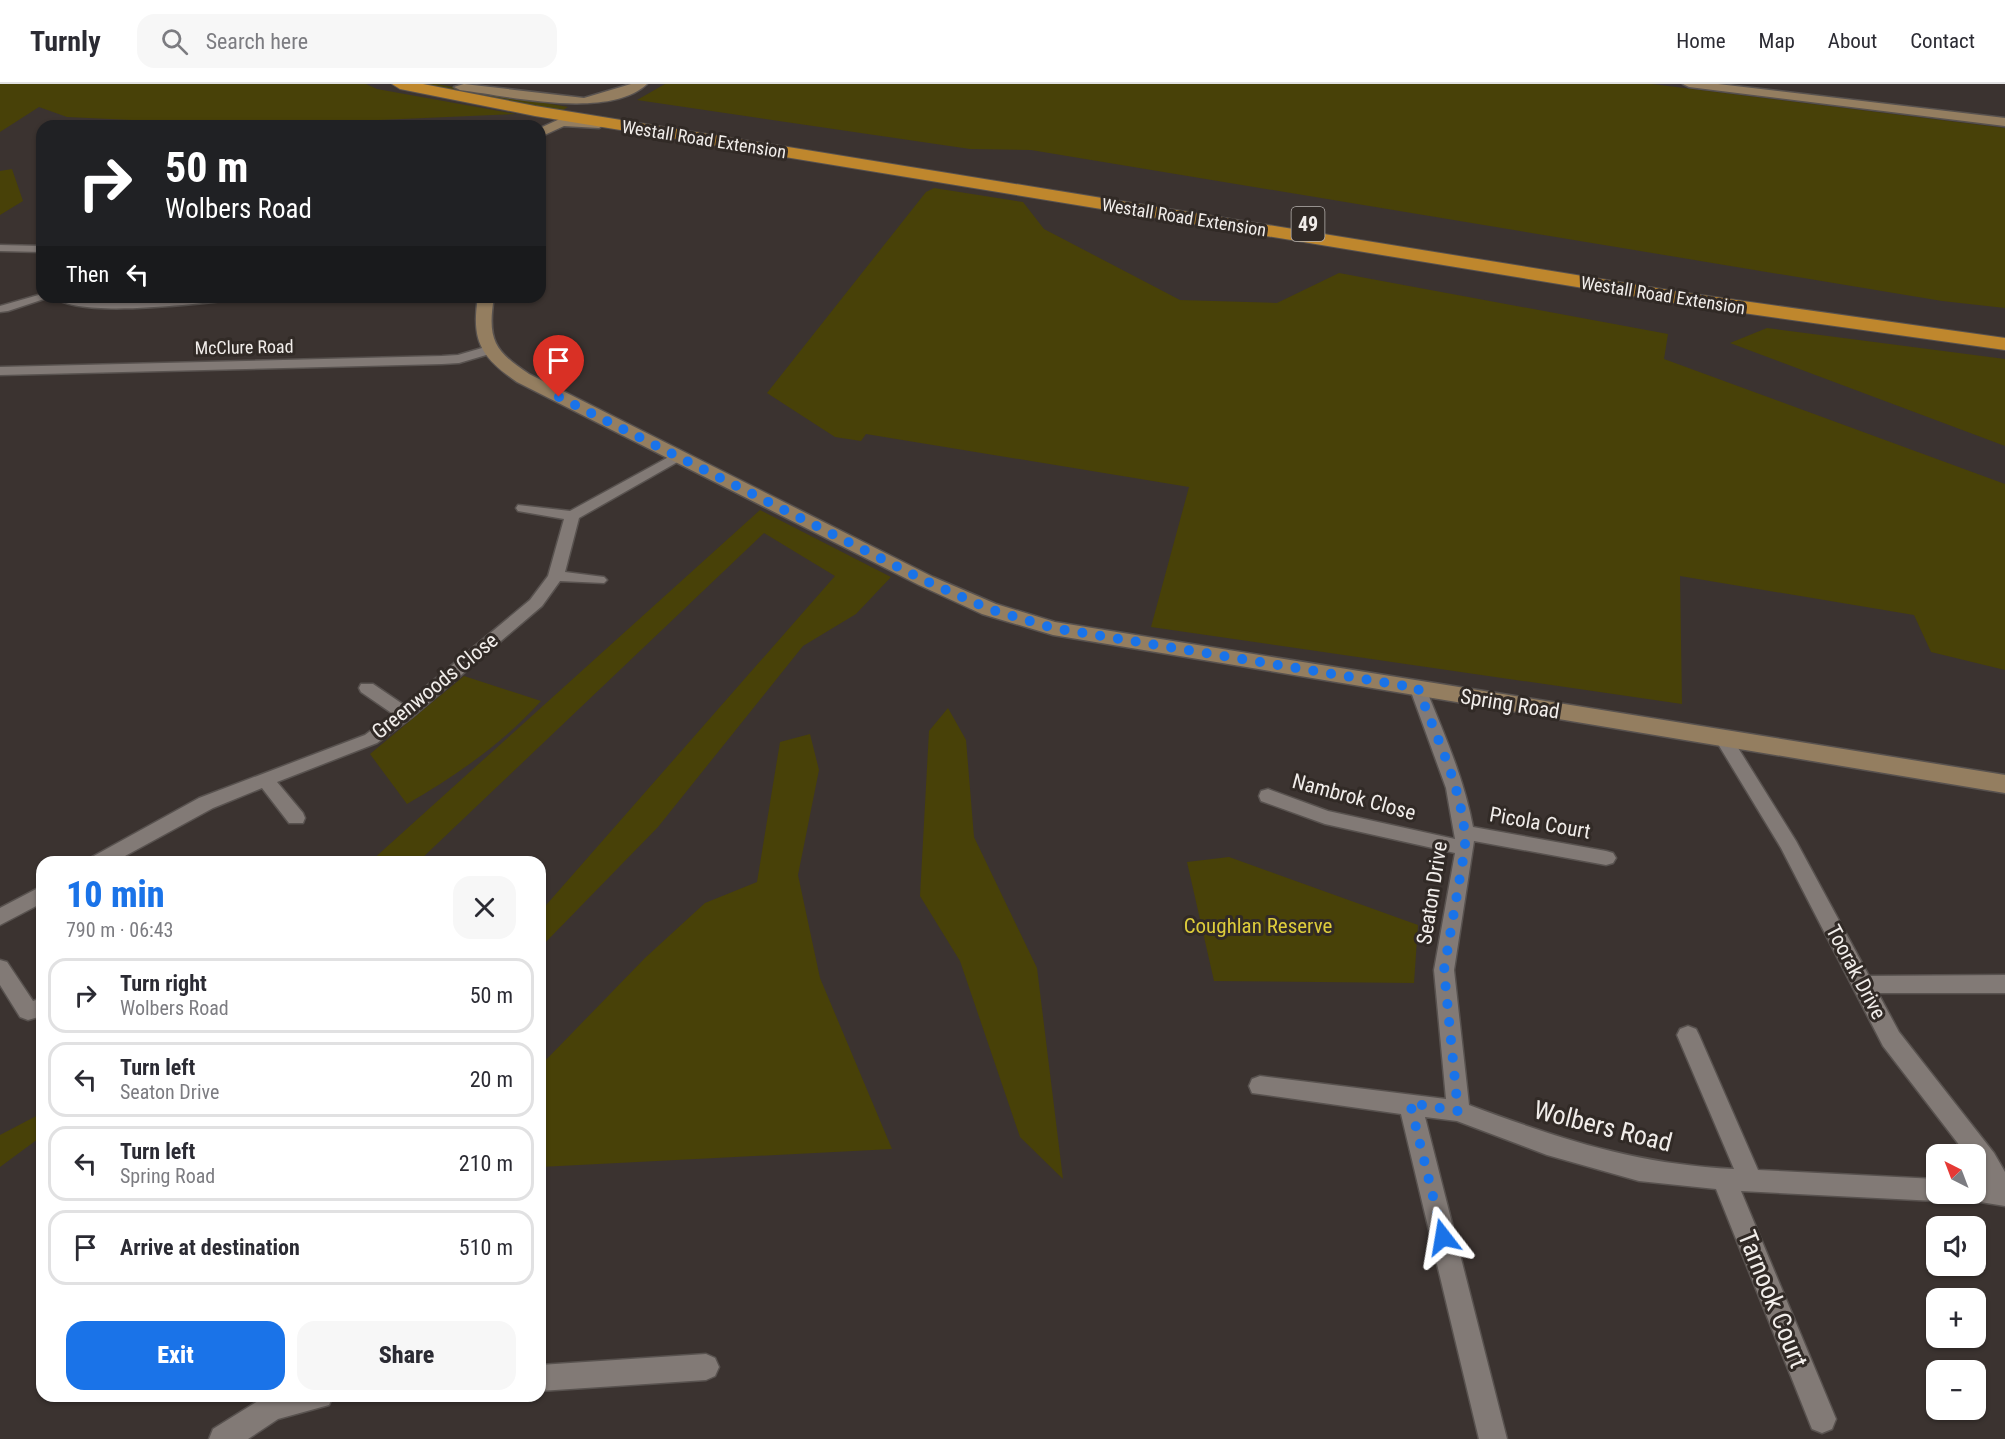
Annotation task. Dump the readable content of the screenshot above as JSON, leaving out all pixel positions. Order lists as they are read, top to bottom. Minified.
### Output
{"streets":{"highway":["Westall Road Extension","49"],"main road":["Spring Road"],"street":["McClure Road","Greenwoods Close","Nambrok Close","Picola Court","Seaton Drive","Toorak Drive","Wolbers Road","Tarnook Court"]},"crossings":[["McClure Road","Spring Road"],["Spring Road","Seaton Drive"],["Spring Road","Toorak Drive"],["Nambrok Close","Picola Court"],["Nambrok Close","Seaton Drive"],["Picola Court","Seaton Drive"],["Seaton Drive","Wolbers Road"],["Wolbers Road","Tarnook Court"]],"parks":["Coughlan Reserve"],"north":"top left","page":{"header":"Turnly","search":"Search here","nav":["Home","Map","About","Contact"],"turn":["50 m","Wolbers Road"],"then":"Then","heading":["10 min","790 m · 06:43"],"list":[{"name":"Turn right","note":"Wolbers Road","value":"50 m"},{"name":"Turn left","note":"Seaton Drive","value":"20 m"},{"name":"Turn left","note":"Spring Road","value":"210 m"},{"name":"Arrive at destination","value":"510 m"}],"map_buttons":["+","−"],"buttons":["Exit","Share"]}}
